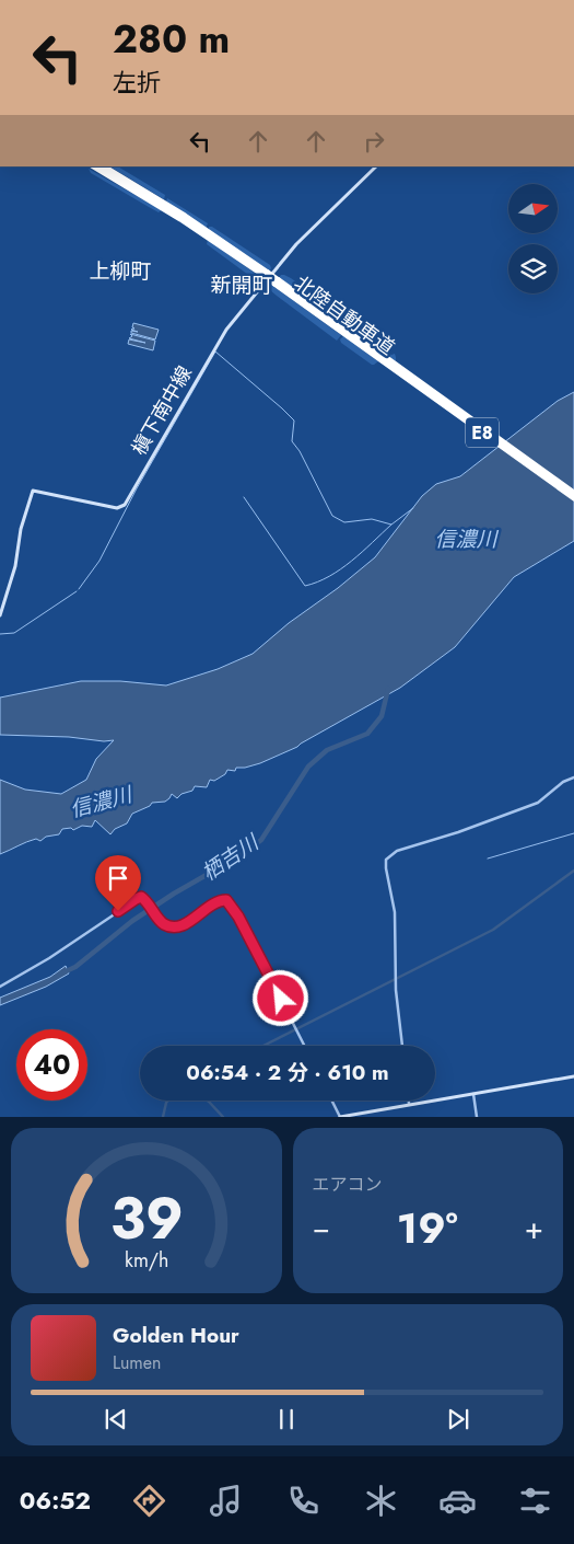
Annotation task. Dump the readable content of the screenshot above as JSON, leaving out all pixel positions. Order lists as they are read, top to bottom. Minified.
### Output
{"streets":{"highway":["北陸自動車道","E8"],"main road":["槇下南中線"]},"districts":["上柳町","新開町"],"water":["信濃川","栖吉川"],"north":"right","page":{"turn":["280 m","左折"],"limit":"40","trip":"06:54 · 2 分 · 610 m","tile":"エアコン","heat":["−","19°","+"],"song":["Golden Hour","Lumen"],"tabs":"06:52","gauge":["39","km/h"]}}
